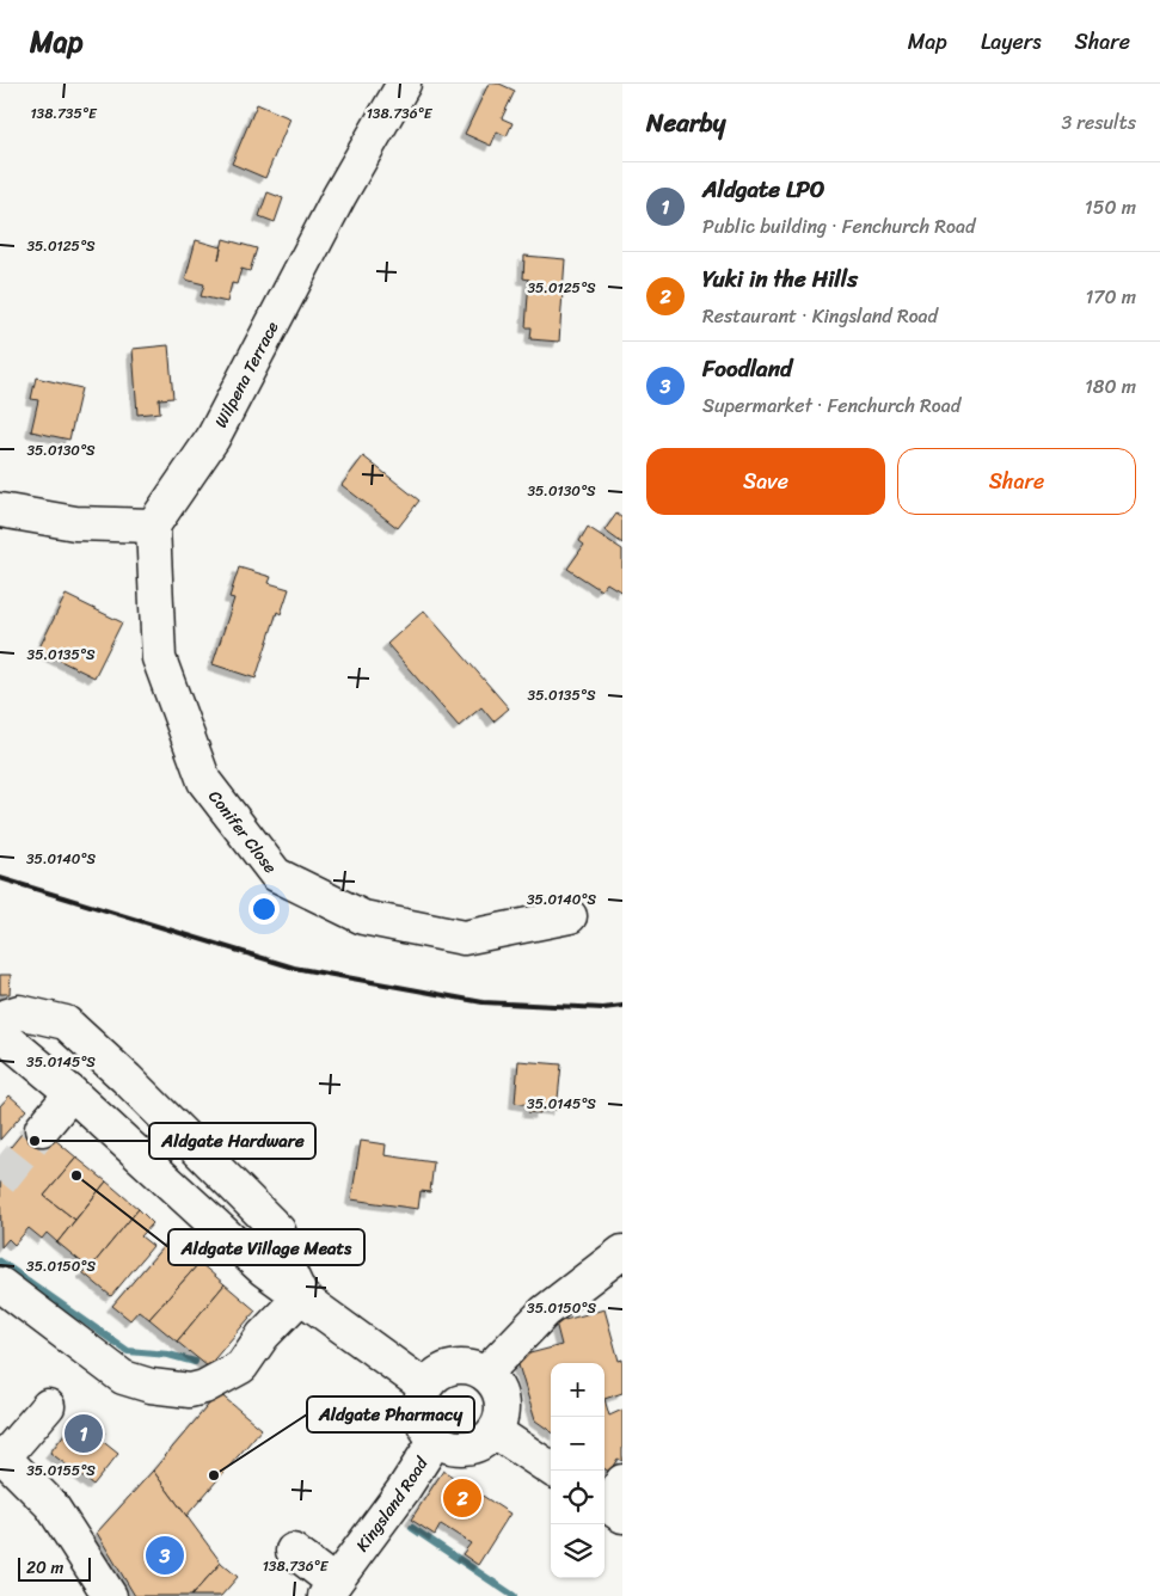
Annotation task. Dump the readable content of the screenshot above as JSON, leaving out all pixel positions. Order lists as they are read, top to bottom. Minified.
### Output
{"streets":{"street":["Wilpena Terrace","Conifer Close","Kingsland Road"]},"crossings":[["Wilpena Terrace","Conifer Close"]],"places":["Aldgate Hardware","Aldgate Village Meats","Aldgate Pharmacy"],"scale_bar":"20 m","page":{"header":"Map","nav":["Map","Layers","Share"],"heading":["Nearby","3 results"],"list":[{"mark":"1","name":"Aldgate LPO","note":"Public building · Fenchurch Road","value":"150 m"},{"mark":"2","name":"Yuki in the Hills","note":"Restaurant · Kingsland Road","value":"170 m"},{"mark":"3","name":"Foodland","note":"Supermarket · Fenchurch Road","value":"180 m"}],"buttons":["Save","Share"],"map_buttons":["+","−"],"pins":["1","2","3"],"scale":"20 m"},"coordinates":["138.735°E","138.736°E","35.0125°S","35.0130°S","35.0135°S","35.0140°S","35.0145°S","35.0150°S","35.0155°S"]}
